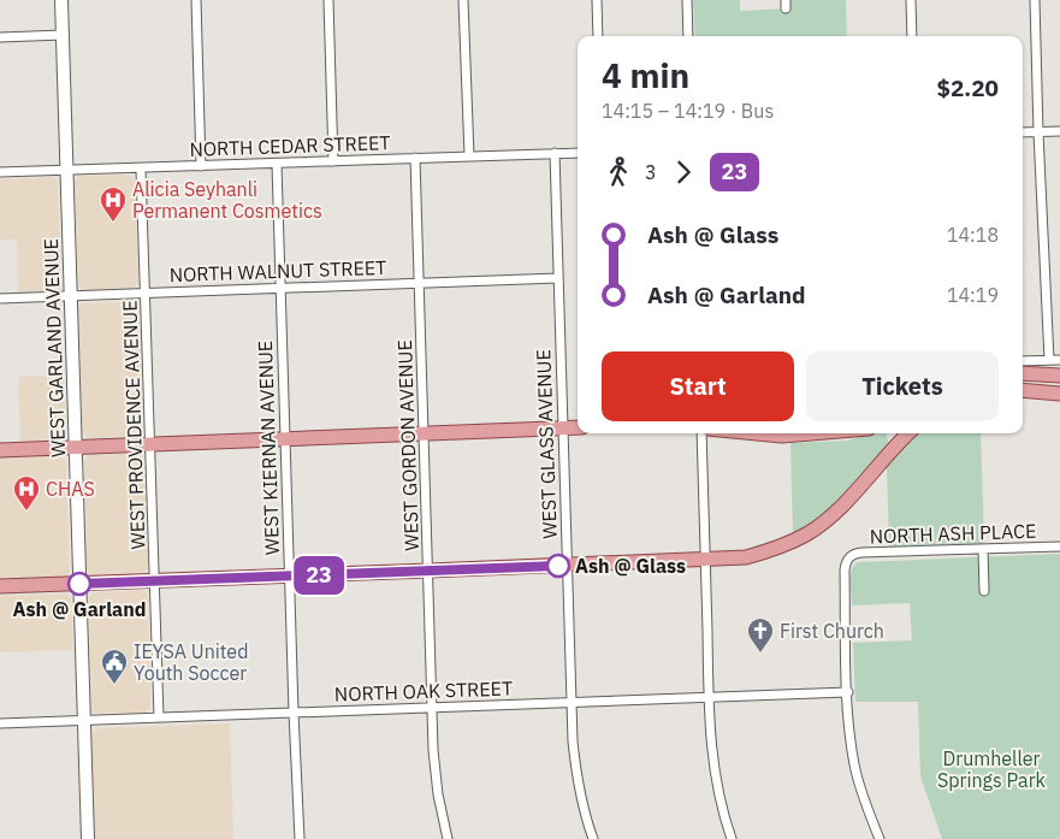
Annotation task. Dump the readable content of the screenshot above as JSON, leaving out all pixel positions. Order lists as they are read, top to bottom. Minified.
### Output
{"streets":{"street":["NORTH CEDAR STREET","NORTH WALNUT STREET","WEST GARLAND AVENUE","WEST PROVIDENCE AVENUE","WEST GLASS AVENUE","WEST GORDON AVENUE","WEST KIERNAN AVENUE","NORTH ASH PLACE","NORTH OAK STREET"]},"crossings":[["NORTH CEDAR STREET","WEST GARLAND AVENUE"],["NORTH CEDAR STREET","WEST PROVIDENCE AVENUE"],["NORTH CEDAR STREET","WEST GLASS AVENUE"],["NORTH CEDAR STREET","WEST GORDON AVENUE"],["NORTH CEDAR STREET","WEST KIERNAN AVENUE"],["NORTH WALNUT STREET","WEST GARLAND AVENUE"],["NORTH WALNUT STREET","WEST PROVIDENCE AVENUE"],["NORTH WALNUT STREET","WEST GLASS AVENUE"],["NORTH WALNUT STREET","WEST GORDON AVENUE"],["NORTH WALNUT STREET","WEST KIERNAN AVENUE"],["WEST GARLAND AVENUE","NORTH OAK STREET"],["WEST PROVIDENCE AVENUE","NORTH OAK STREET"],["WEST GLASS AVENUE","NORTH OAK STREET"],["WEST GORDON AVENUE","NORTH OAK STREET"],["WEST KIERNAN AVENUE","NORTH OAK STREET"],["NORTH ASH PLACE","NORTH OAK STREET"]],"parks":["Drumheller Springs Park"],"places":{"hospital":["Alicia Seyhanli Permanent Cosmetics","CHAS"],"other":["Ash @ Glass","Ash @ Garland"],"church":["First Church"],"public building":["IEYSA United Youth Soccer"]},"lines":["bus line 23"],"page":{"on_map":"23","heading":["4 min","14:15 – 14:19 · Bus","$2.20"],"legs":["3","23"],"list":[{"name":"Ash @ Glass","value":"14:18"},{"name":"Ash @ Garland","value":"14:19"}],"buttons":["Start","Tickets"]}}
